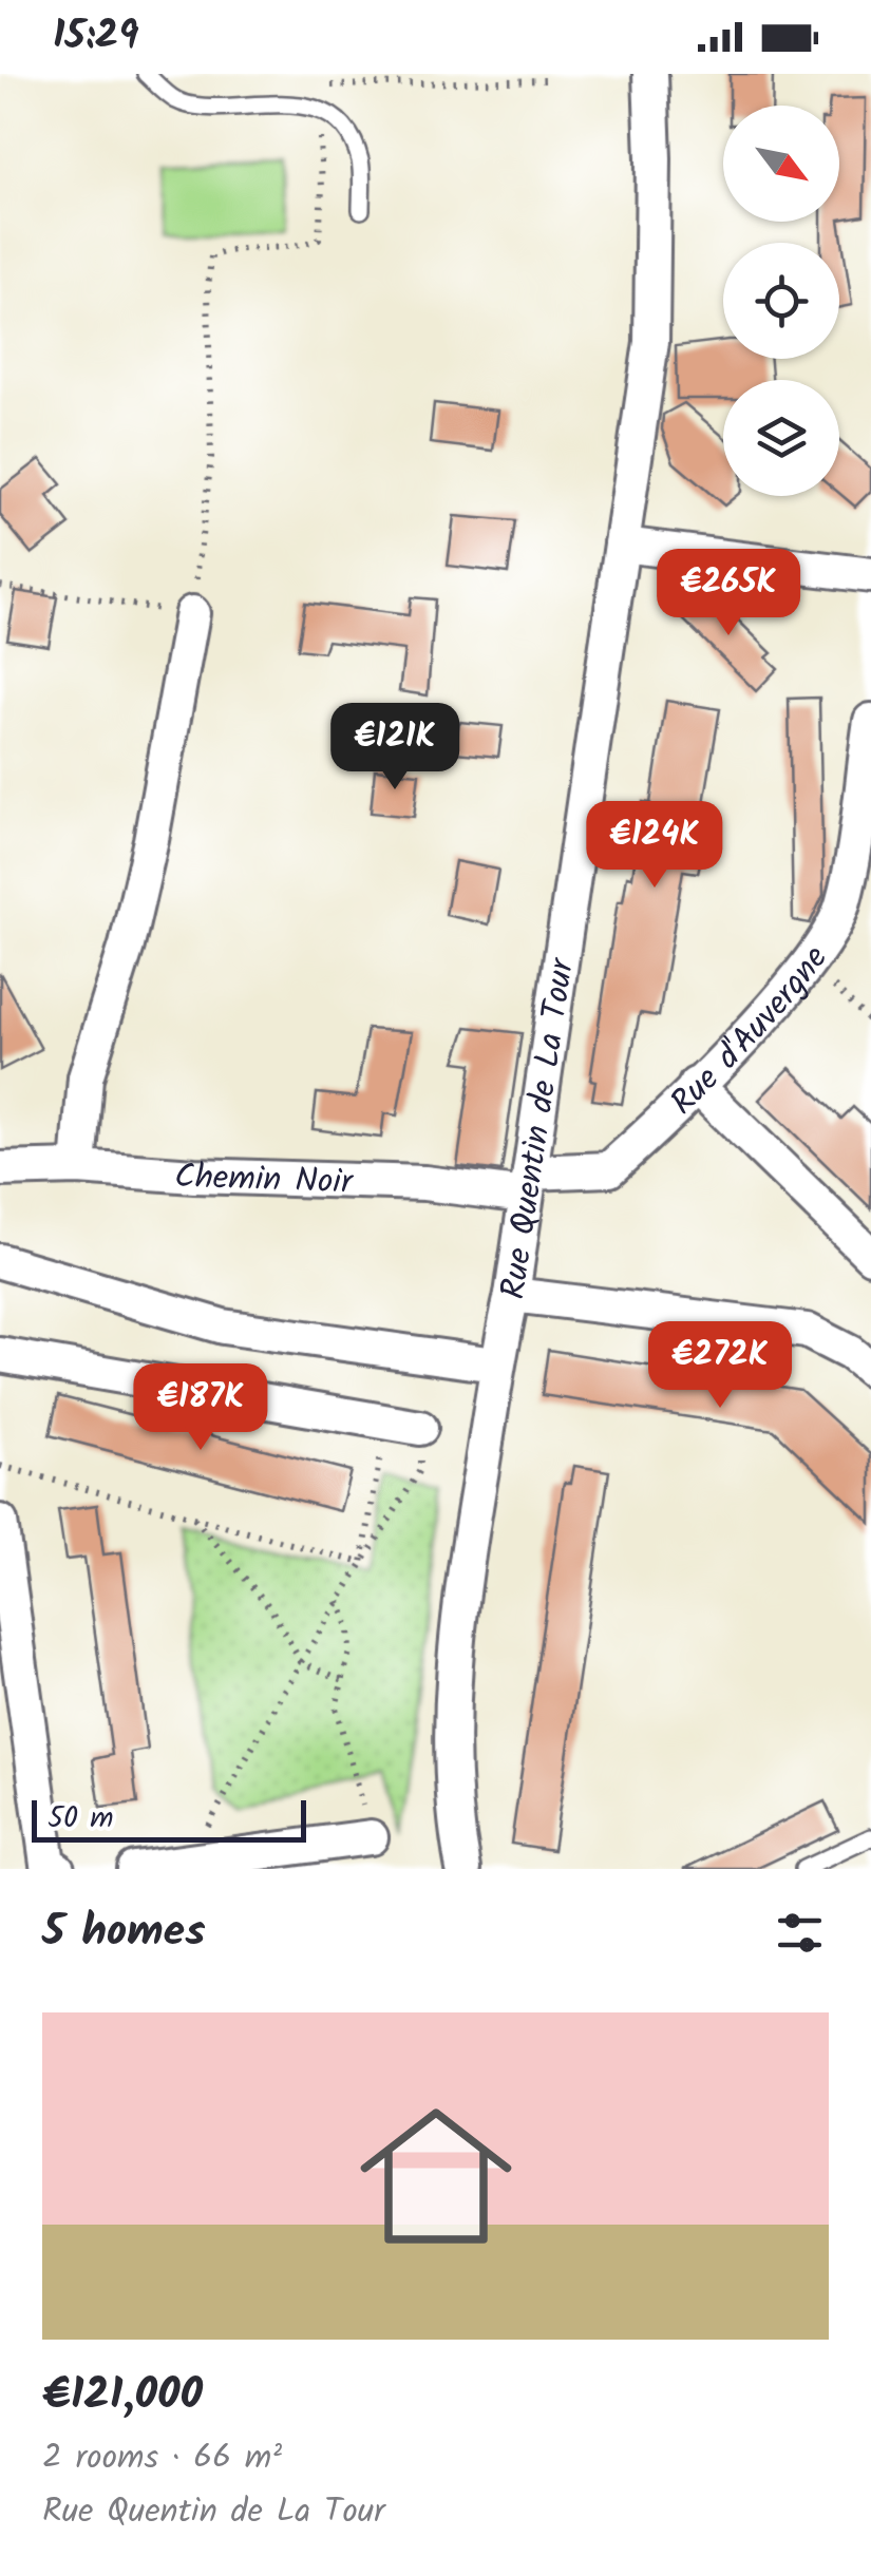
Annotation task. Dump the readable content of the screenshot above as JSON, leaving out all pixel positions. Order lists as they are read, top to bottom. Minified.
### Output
{"streets":{"street":["Rue d'Auvergne","Rue Quentin de La Tour","Chemin Noir"]},"crossings":[["Rue d'Auvergne","Rue Quentin de La Tour"],["Rue d'Auvergne","Chemin Noir"],["Rue Quentin de La Tour","Chemin Noir"]],"scale_bar":"50 m","north":"bottom right","page":{"status":"15:29","price":["€265K","€121K","€124K","€272K","€187K"],"scale":"50 m","heading":"5 homes","list":[{"name":"€121,000","note":"2 rooms · 66 m² · Rue Quentin de La Tour"}]}}
